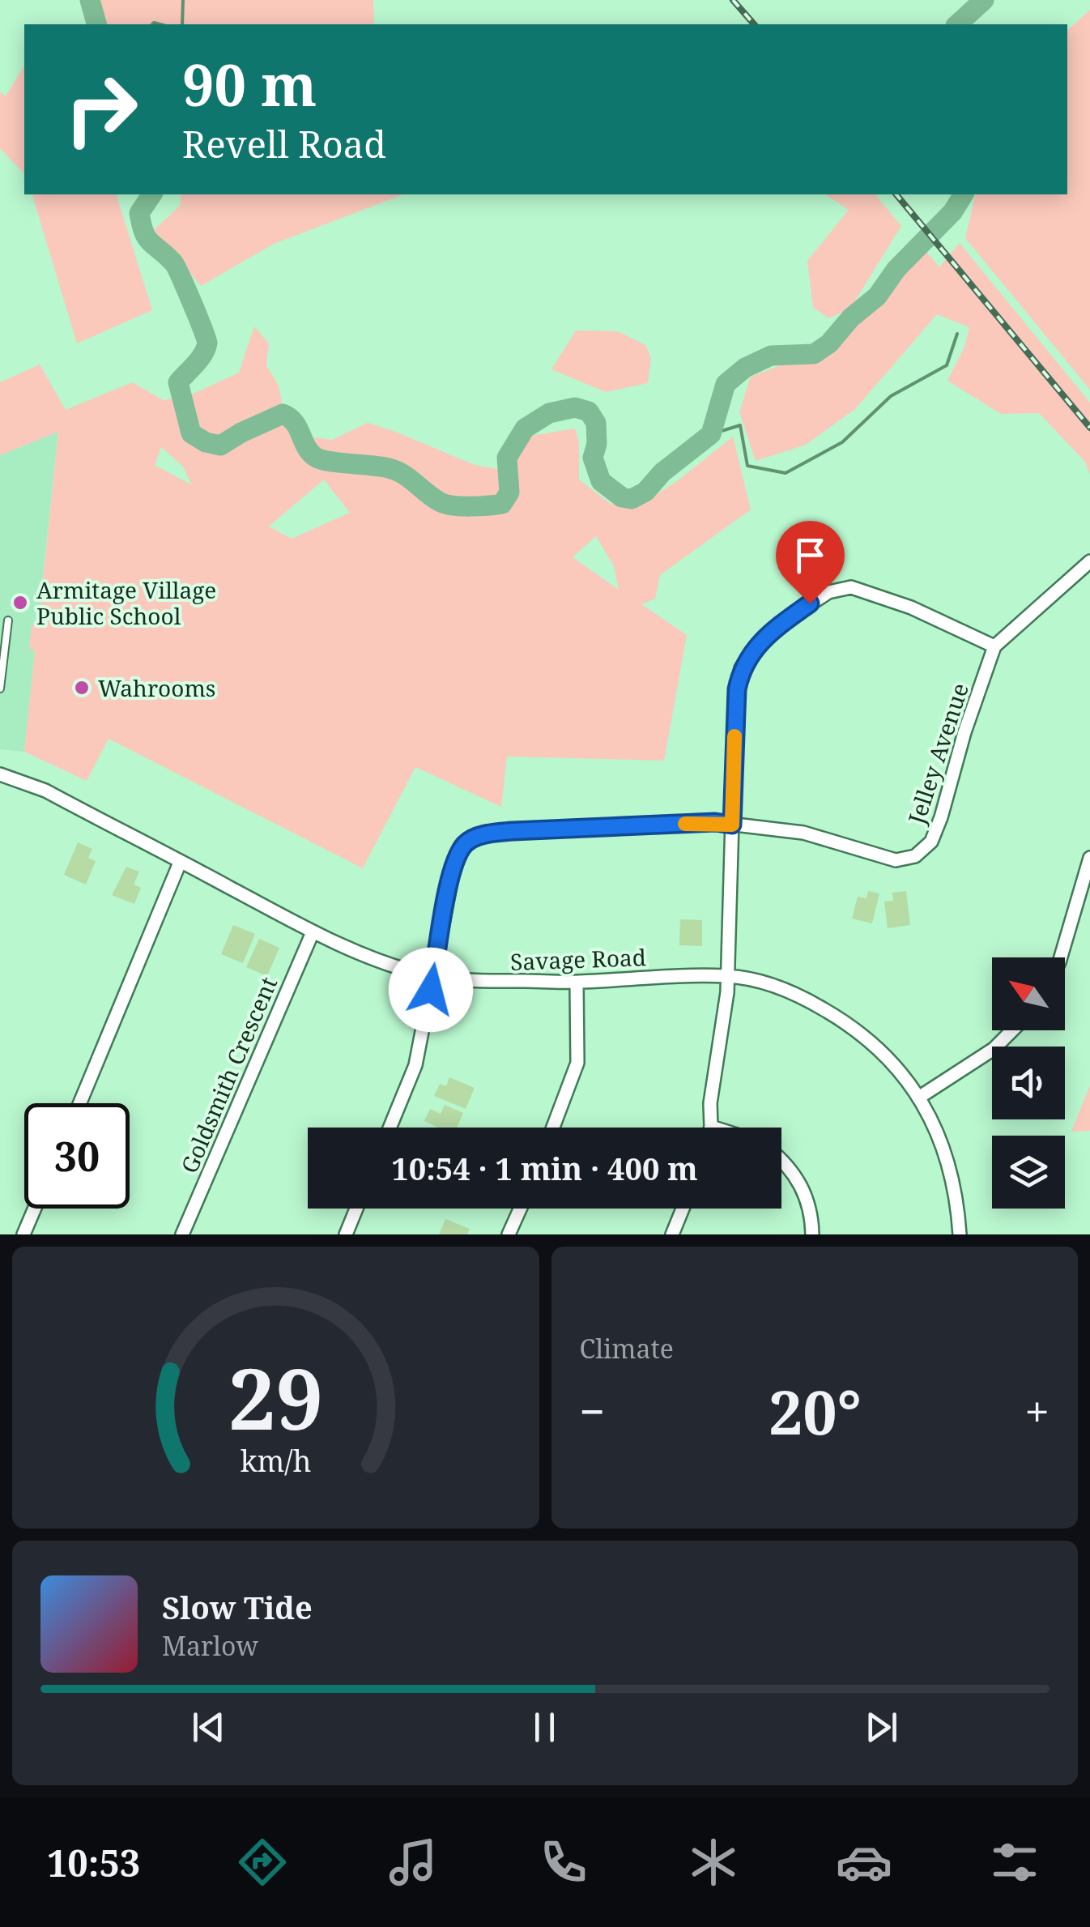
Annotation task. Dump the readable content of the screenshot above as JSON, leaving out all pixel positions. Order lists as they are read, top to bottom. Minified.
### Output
{"streets":{"street":["Jelley Avenue","Savage Road","Goldsmith Crescent"]},"crossings":[["Jelley Avenue","Savage Road"],["Savage Road","Goldsmith Crescent"]],"places":["Armitage Village Public School","Wahrooms"],"north":"top left","page":{"turn":["90 m","Revell Road"],"limit":"30","trip":"10:54 · 1 min · 400 m","tile":"Climate","heat":["−","20°","+"],"song":["Slow Tide","Marlow"],"tabs":"10:53","gauge":["29","km/h"]}}
